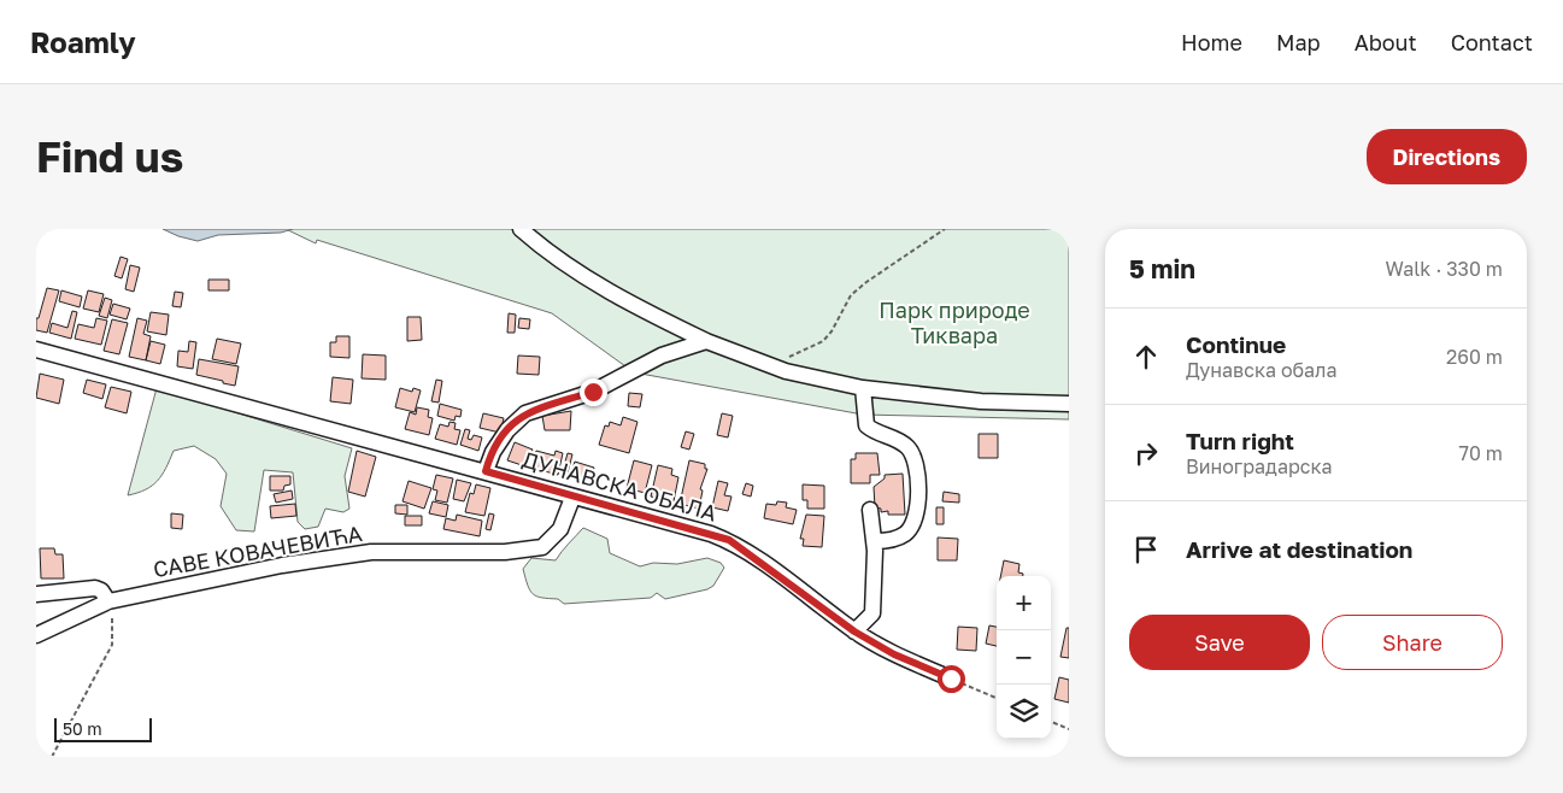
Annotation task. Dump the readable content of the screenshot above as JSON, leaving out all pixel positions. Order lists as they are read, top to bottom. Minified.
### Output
{"streets":{"street":["ДУНАВСКА ОБАЛА","САВЕ КОВАЧЕВИЋА"]},"crossings":[["ДУНАВСКА ОБАЛА","САВЕ КОВАЧЕВИЋА"]],"parks":["Парк природе Тиквара"],"scale_bar":"50 m","page":{"header":"Roamly","nav":["Home","Map","About","Contact"],"buttons":["Directions",["Save","Share"]],"title":"Find us","heading":["5 min","Walk · 330 m"],"list":[["Continue","Дунавска обала","260 m"],["Turn right","Виноградарска","70 m"],"Arrive at destination"],"map_buttons":["+","−"],"scale":"50 m"}}
